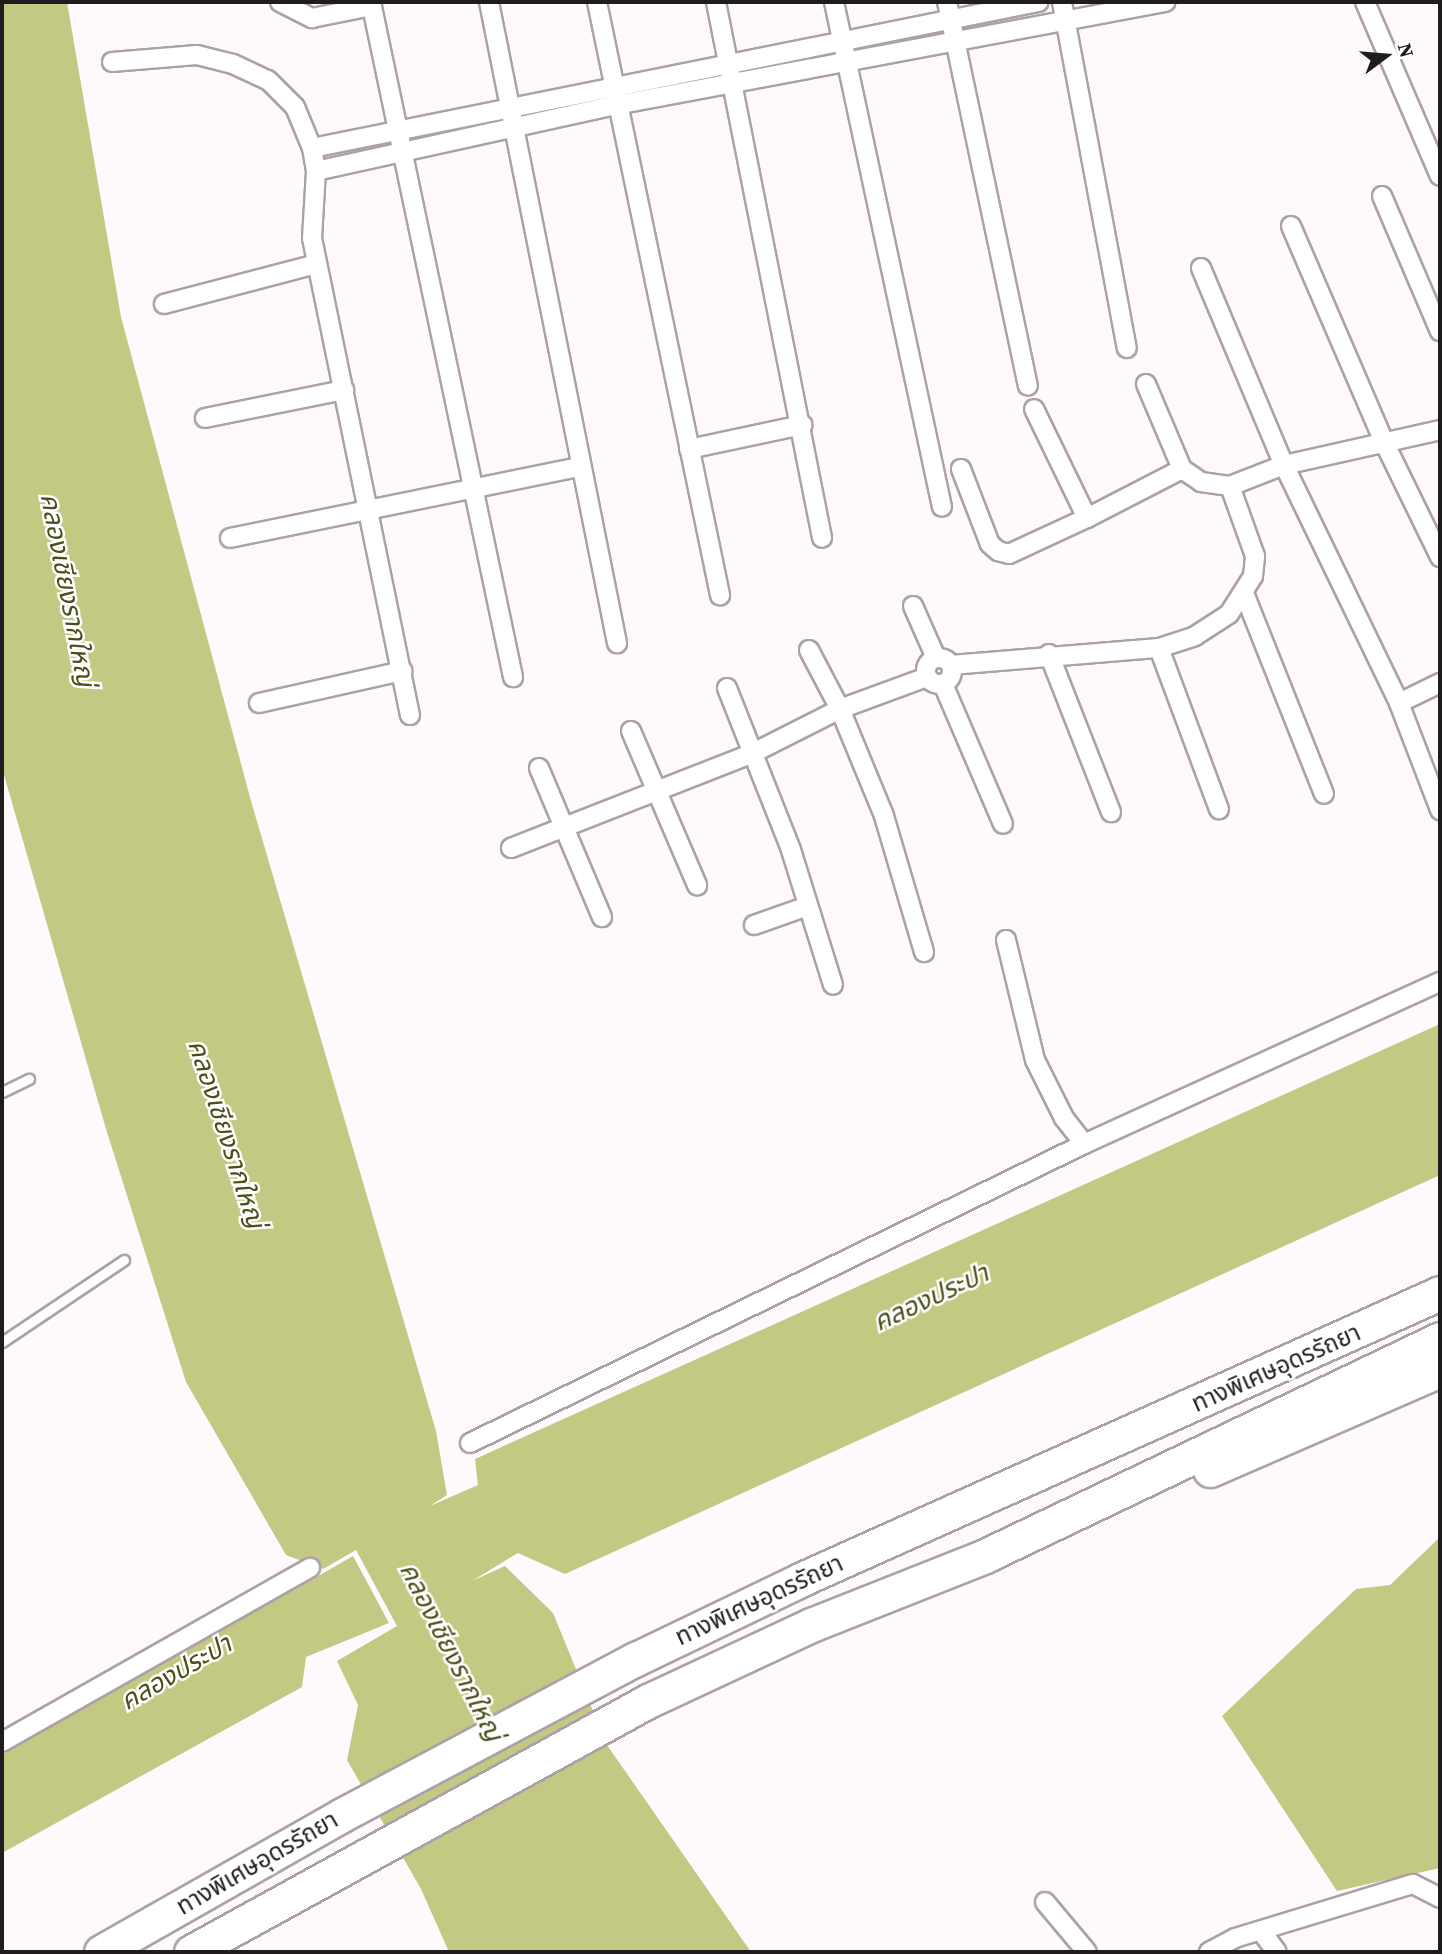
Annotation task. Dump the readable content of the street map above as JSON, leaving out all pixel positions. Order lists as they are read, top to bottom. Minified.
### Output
{"streets":{"highway":["ทางพิเศษอุดรรัถยา"]},"water":["คลองเชียงรากใหญ่","คลองประปา"],"north":"right"}
